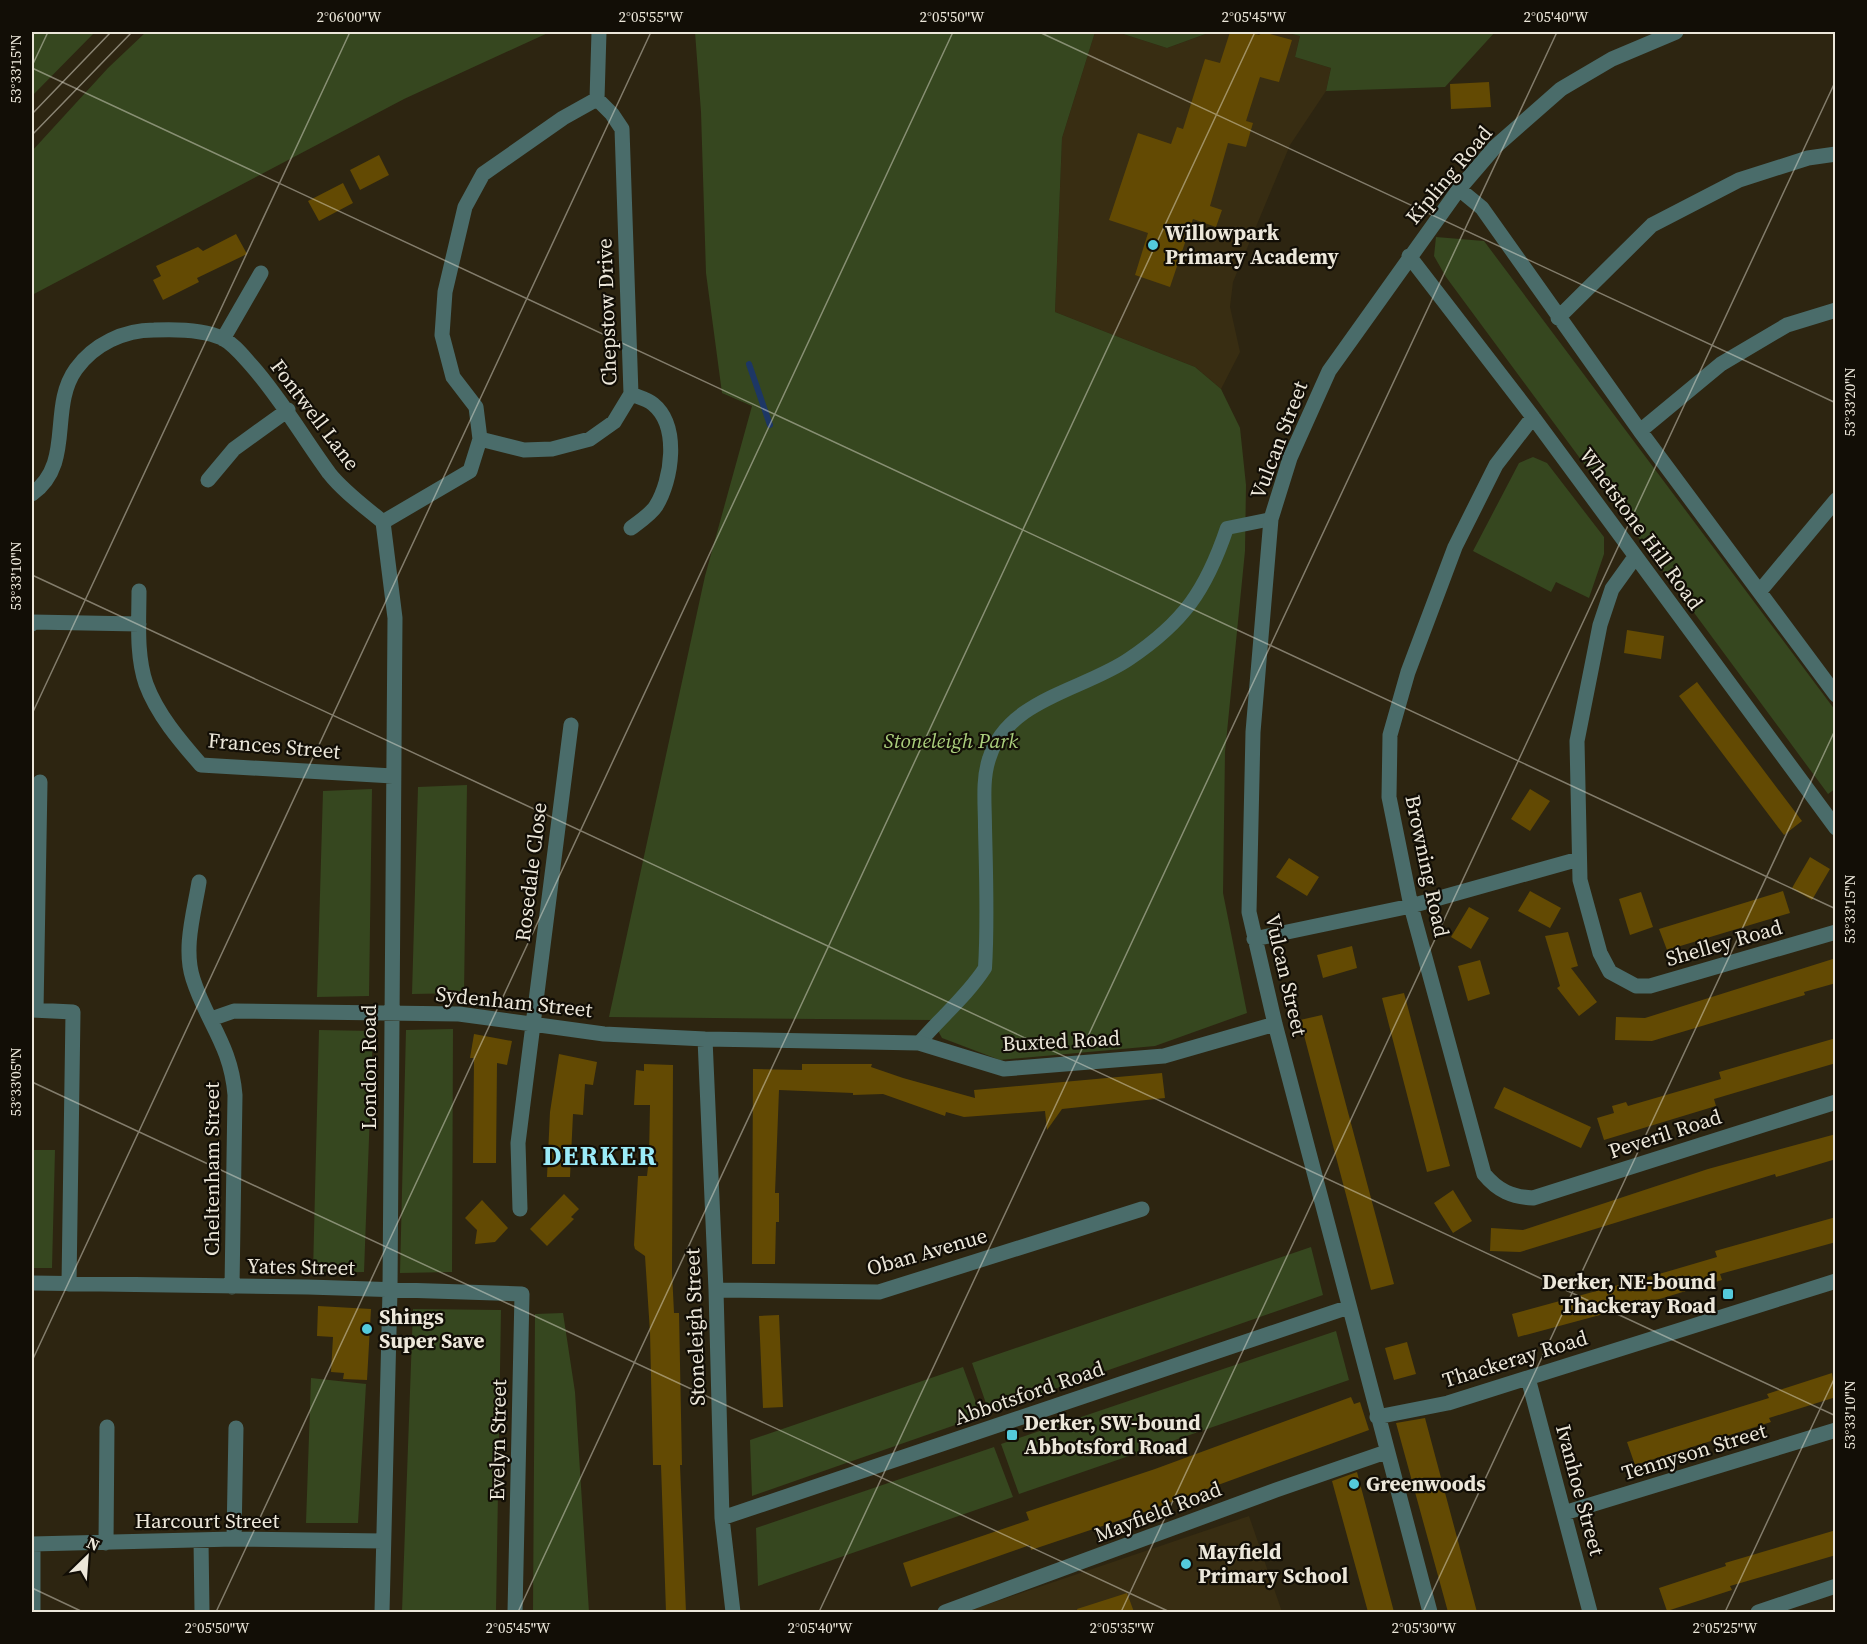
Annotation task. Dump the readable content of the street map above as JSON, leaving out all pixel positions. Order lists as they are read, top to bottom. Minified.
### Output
{"streets":{"street":["Kipling Road","Chepstow Drive","Fontwell Lane","Vulcan Street","Whetstone Hill Road","Frances Street","Browning Road","Rosedale Close","Shelley Road","Sydenham Street","Buxted Road","London Road","Peveril Road","Cheltenham Street","Oban Avenue","Yates Street","Stoneleigh Street","Thackeray Road","Abbotsford Road","Evelyn Street","Tennyson Street","Ivanhoe Street","Mayfield Road","Harcourt Street"]},"crossings":[["Kipling Road","Vulcan Street"],["Kipling Road","Whetstone Hill Road"],["Fontwell Lane","London Road"],["Vulcan Street","Whetstone Hill Road"],["Vulcan Street","Buxted Road"],["Vulcan Street","Thackeray Road"],["Vulcan Street","Abbotsford Road"],["Vulcan Street","Mayfield Road"],["Whetstone Hill Road","Browning Road"],["Frances Street","London Road"],["Browning Road","Peveril Road"],["Rosedale Close","Sydenham Street"],["Sydenham Street","Buxted Road"],["Sydenham Street","London Road"],["Sydenham Street","Cheltenham Street"],["Sydenham Street","Stoneleigh Street"],["Buxted Road","Stoneleigh Street"],["London Road","Yates Street"],["London Road","Evelyn Street"],["London Road","Harcourt Street"],["Cheltenham Street","Yates Street"],["Oban Avenue","Stoneleigh Street"],["Yates Street","Evelyn Street"],["Stoneleigh Street","Abbotsford Road"],["Thackeray Road","Ivanhoe Street"],["Tennyson Street","Ivanhoe Street"]],"districts":["DERKER"],"parks":["Stoneleigh Park"],"places":{"other":["Willowpark Primary Academy","Shings Super Save","Greenwoods","Mayfield Primary School"],"transit":["Derker, NE-bound Thackeray Road","Derker, SW-bound Abbotsford Road"]},"north":"top right","coordinates":["2°06'00\"W","2°05'55\"W","2°05'50\"W","2°05'45\"W","2°05'40\"W","53°33'15\"N","53°33'20\"N","53°33'10\"N","53°33'05\"N","2°05'35\"W","2°05'30\"W","2°05'25\"W"]}
